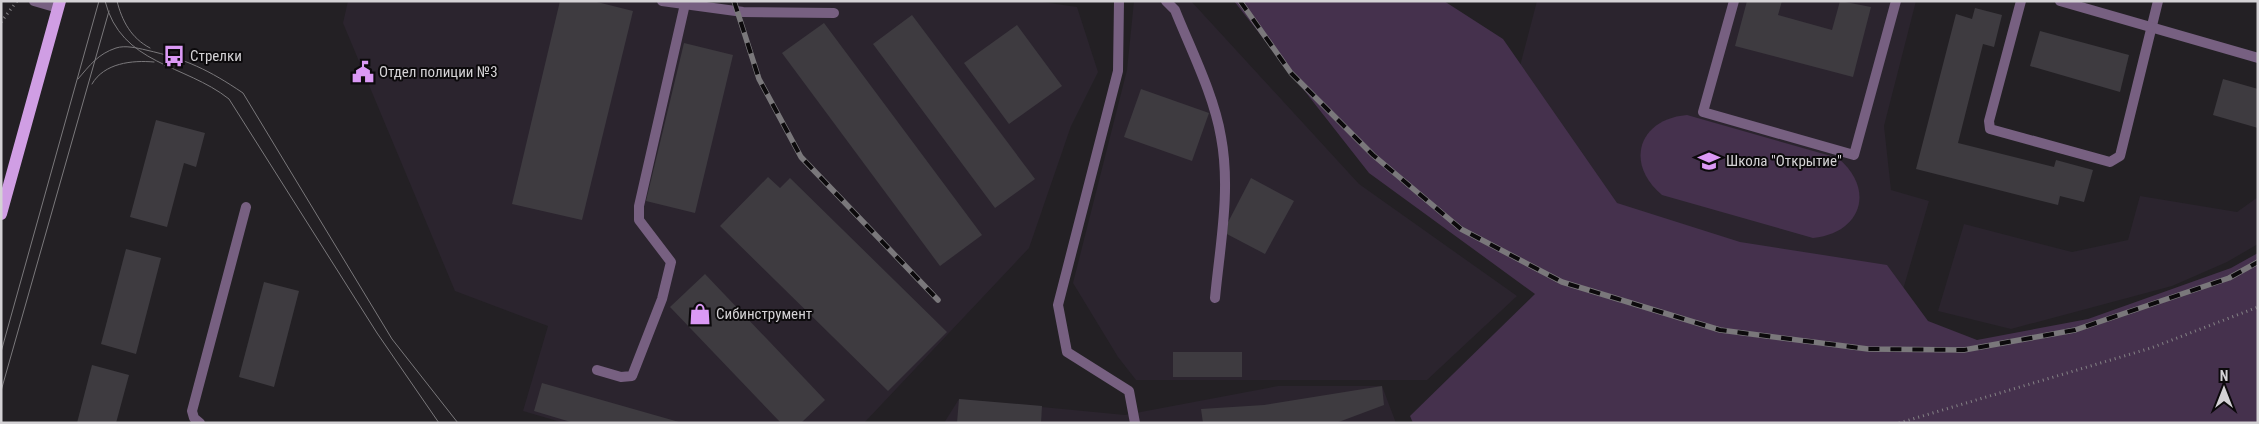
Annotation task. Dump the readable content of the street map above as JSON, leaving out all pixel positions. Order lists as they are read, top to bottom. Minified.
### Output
{"places":{"bus stop":["Стрелки"],"public building":["Отдел полиции №3"],"school or university":["Школа \"Открытие\""],"shop":["Сибинструмент"]},"north":"top"}
